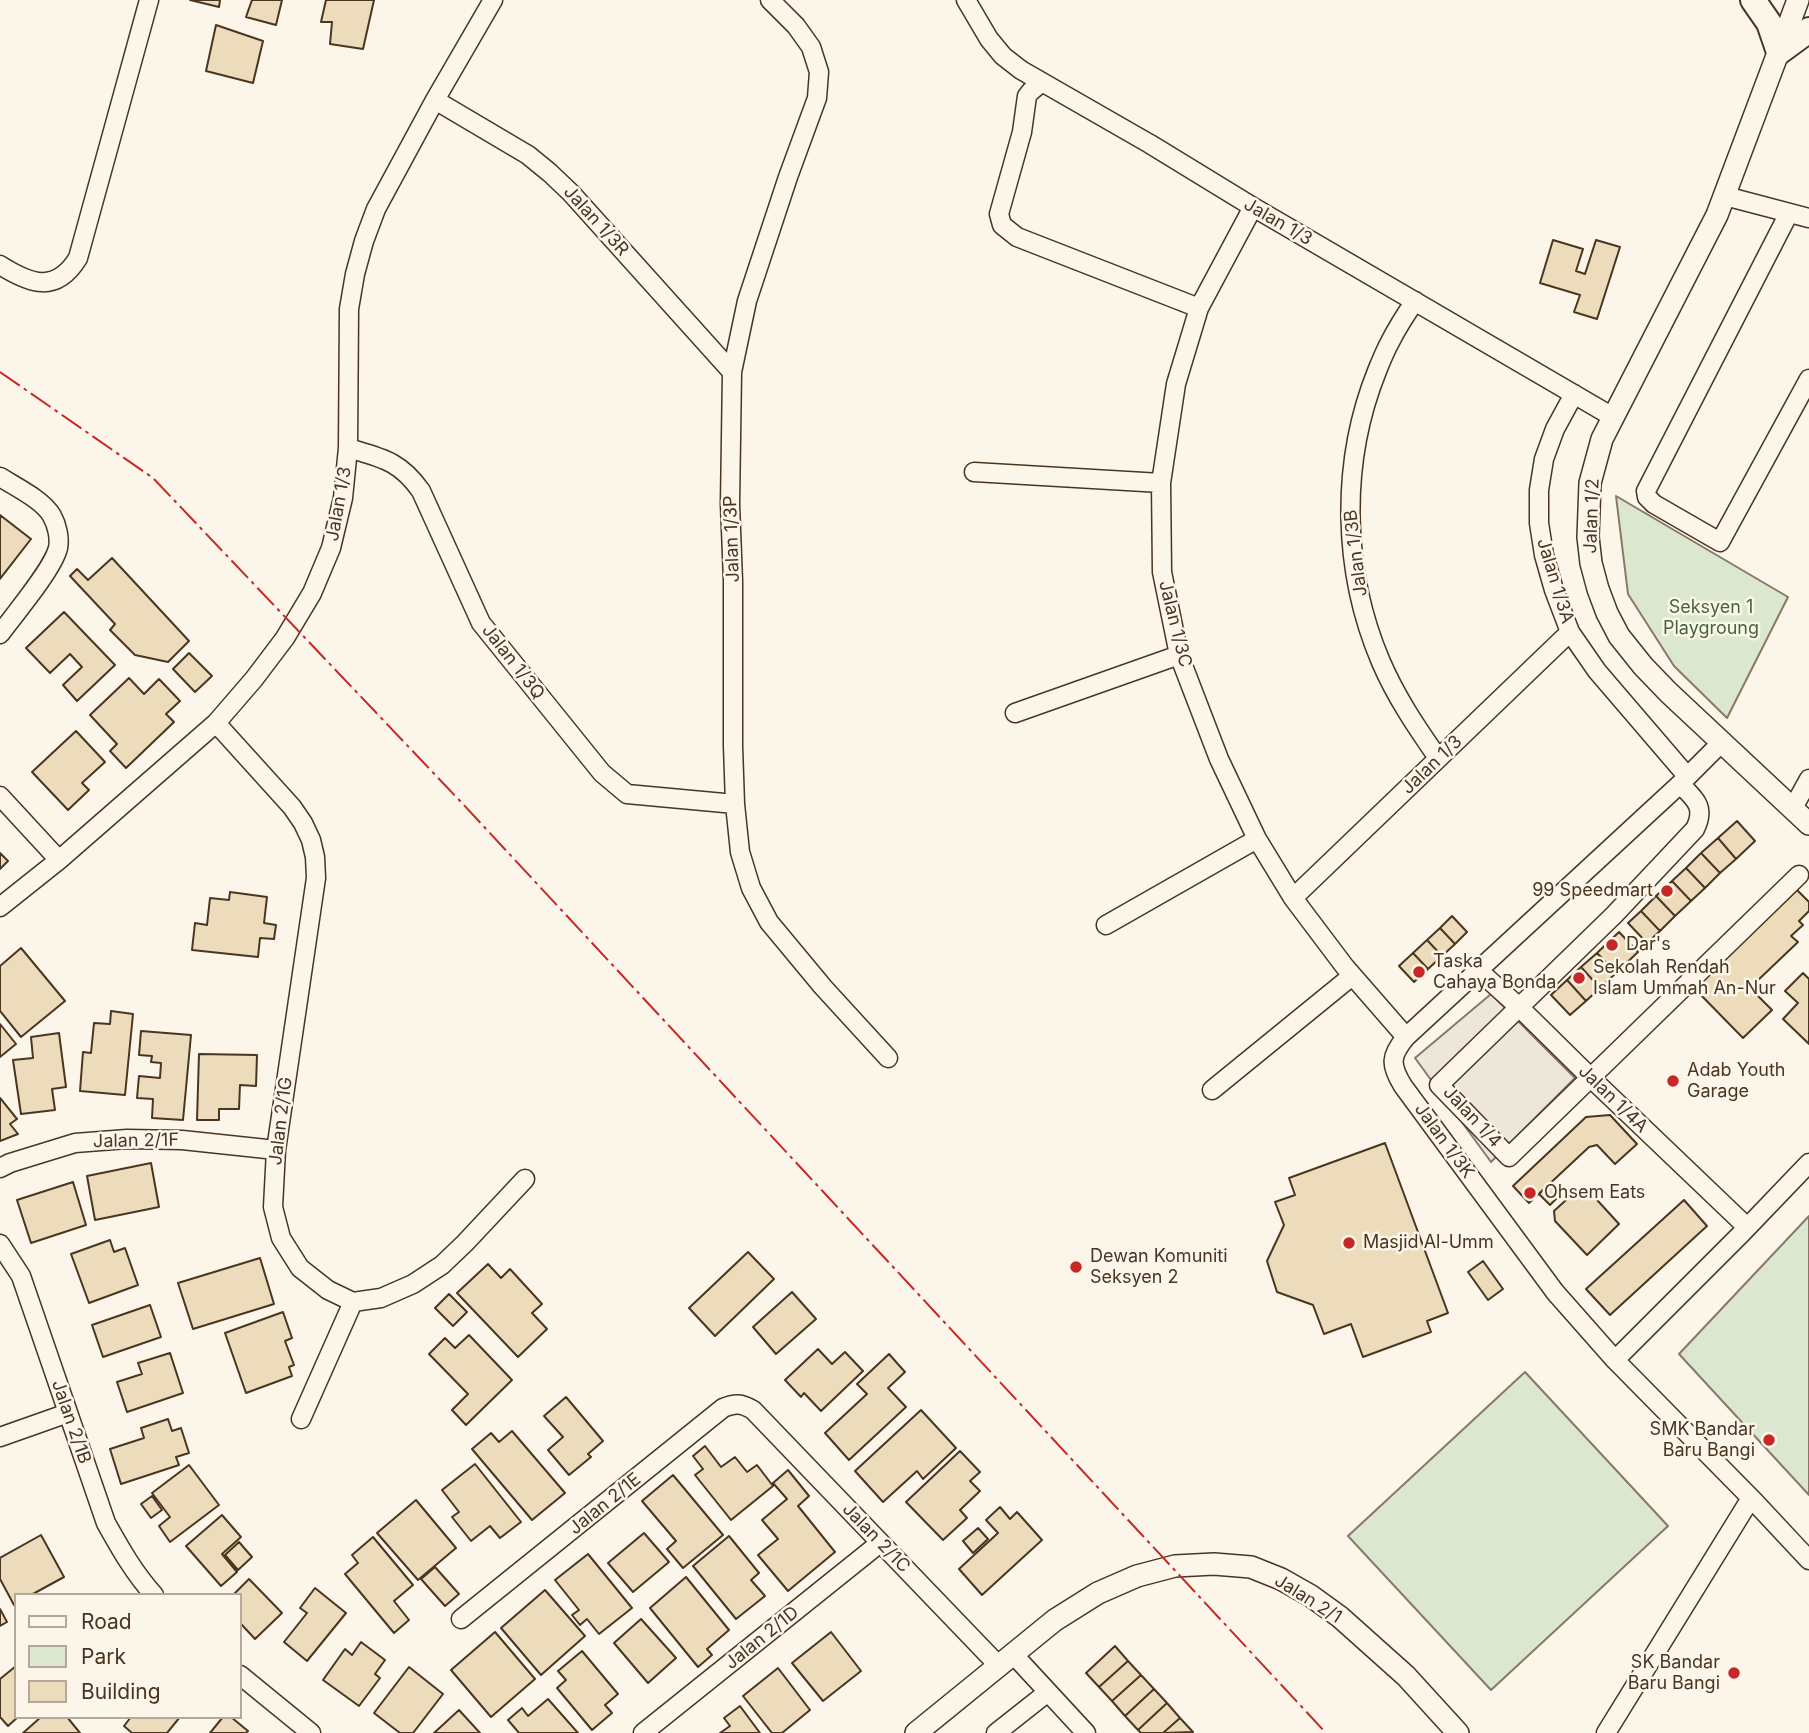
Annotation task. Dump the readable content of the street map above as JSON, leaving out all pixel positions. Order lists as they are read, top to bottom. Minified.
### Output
{"streets":{"street":["Jalan 1/3R","Jalan 1/3","Jalan 1/2","Jalan 1/3P","Jalan 1/3B","Jalan 1/3A","Jalan 1/3C","Jalan 1/3Q","Jalan 1/4A","Jalan 1/4","Jalan 2/1G","Jalan 2/1F","Jalan 1/3K","Jalan 2/1B","Jalan 2/1E","Jalan 2/1C","Jalan 2/1","Jalan 2/1D"]},"crossings":[["Jalan 1/3R","Jalan 1/3"],["Jalan 1/3R","Jalan 1/3P"],["Jalan 1/3","Jalan 1/2"],["Jalan 1/3","Jalan 1/3B"],["Jalan 1/3","Jalan 1/3A"],["Jalan 1/3","Jalan 1/3C"],["Jalan 1/3","Jalan 1/3Q"],["Jalan 1/3","Jalan 2/1G"],["Jalan 1/2","Jalan 1/3K"],["Jalan 1/3P","Jalan 1/3Q"],["Jalan 1/3A","Jalan 1/4"],["Jalan 1/3A","Jalan 1/3K"],["Jalan 1/3C","Jalan 1/3K"],["Jalan 1/4A","Jalan 1/4"],["Jalan 1/4A","Jalan 1/3K"],["Jalan 1/4","Jalan 1/3K"],["Jalan 2/1G","Jalan 2/1F"],["Jalan 2/1E","Jalan 2/1C"],["Jalan 2/1C","Jalan 2/1"],["Jalan 2/1C","Jalan 2/1D"]],"parks":["Seksyen 1 Playgroung"],"places":["99 Speedmart","Dar's","Taska Cahaya Bonda","Sekolah Rendah Islam Ummah An-Nur","Adab Youth Garage","Ohsem Eats","Masjid Al-Umm","Dewan Komuniti Seksyen 2","SMK Bandar Baru Bangi","SK Bandar Baru Bangi"],"legend":["Road","Park","Building"]}
